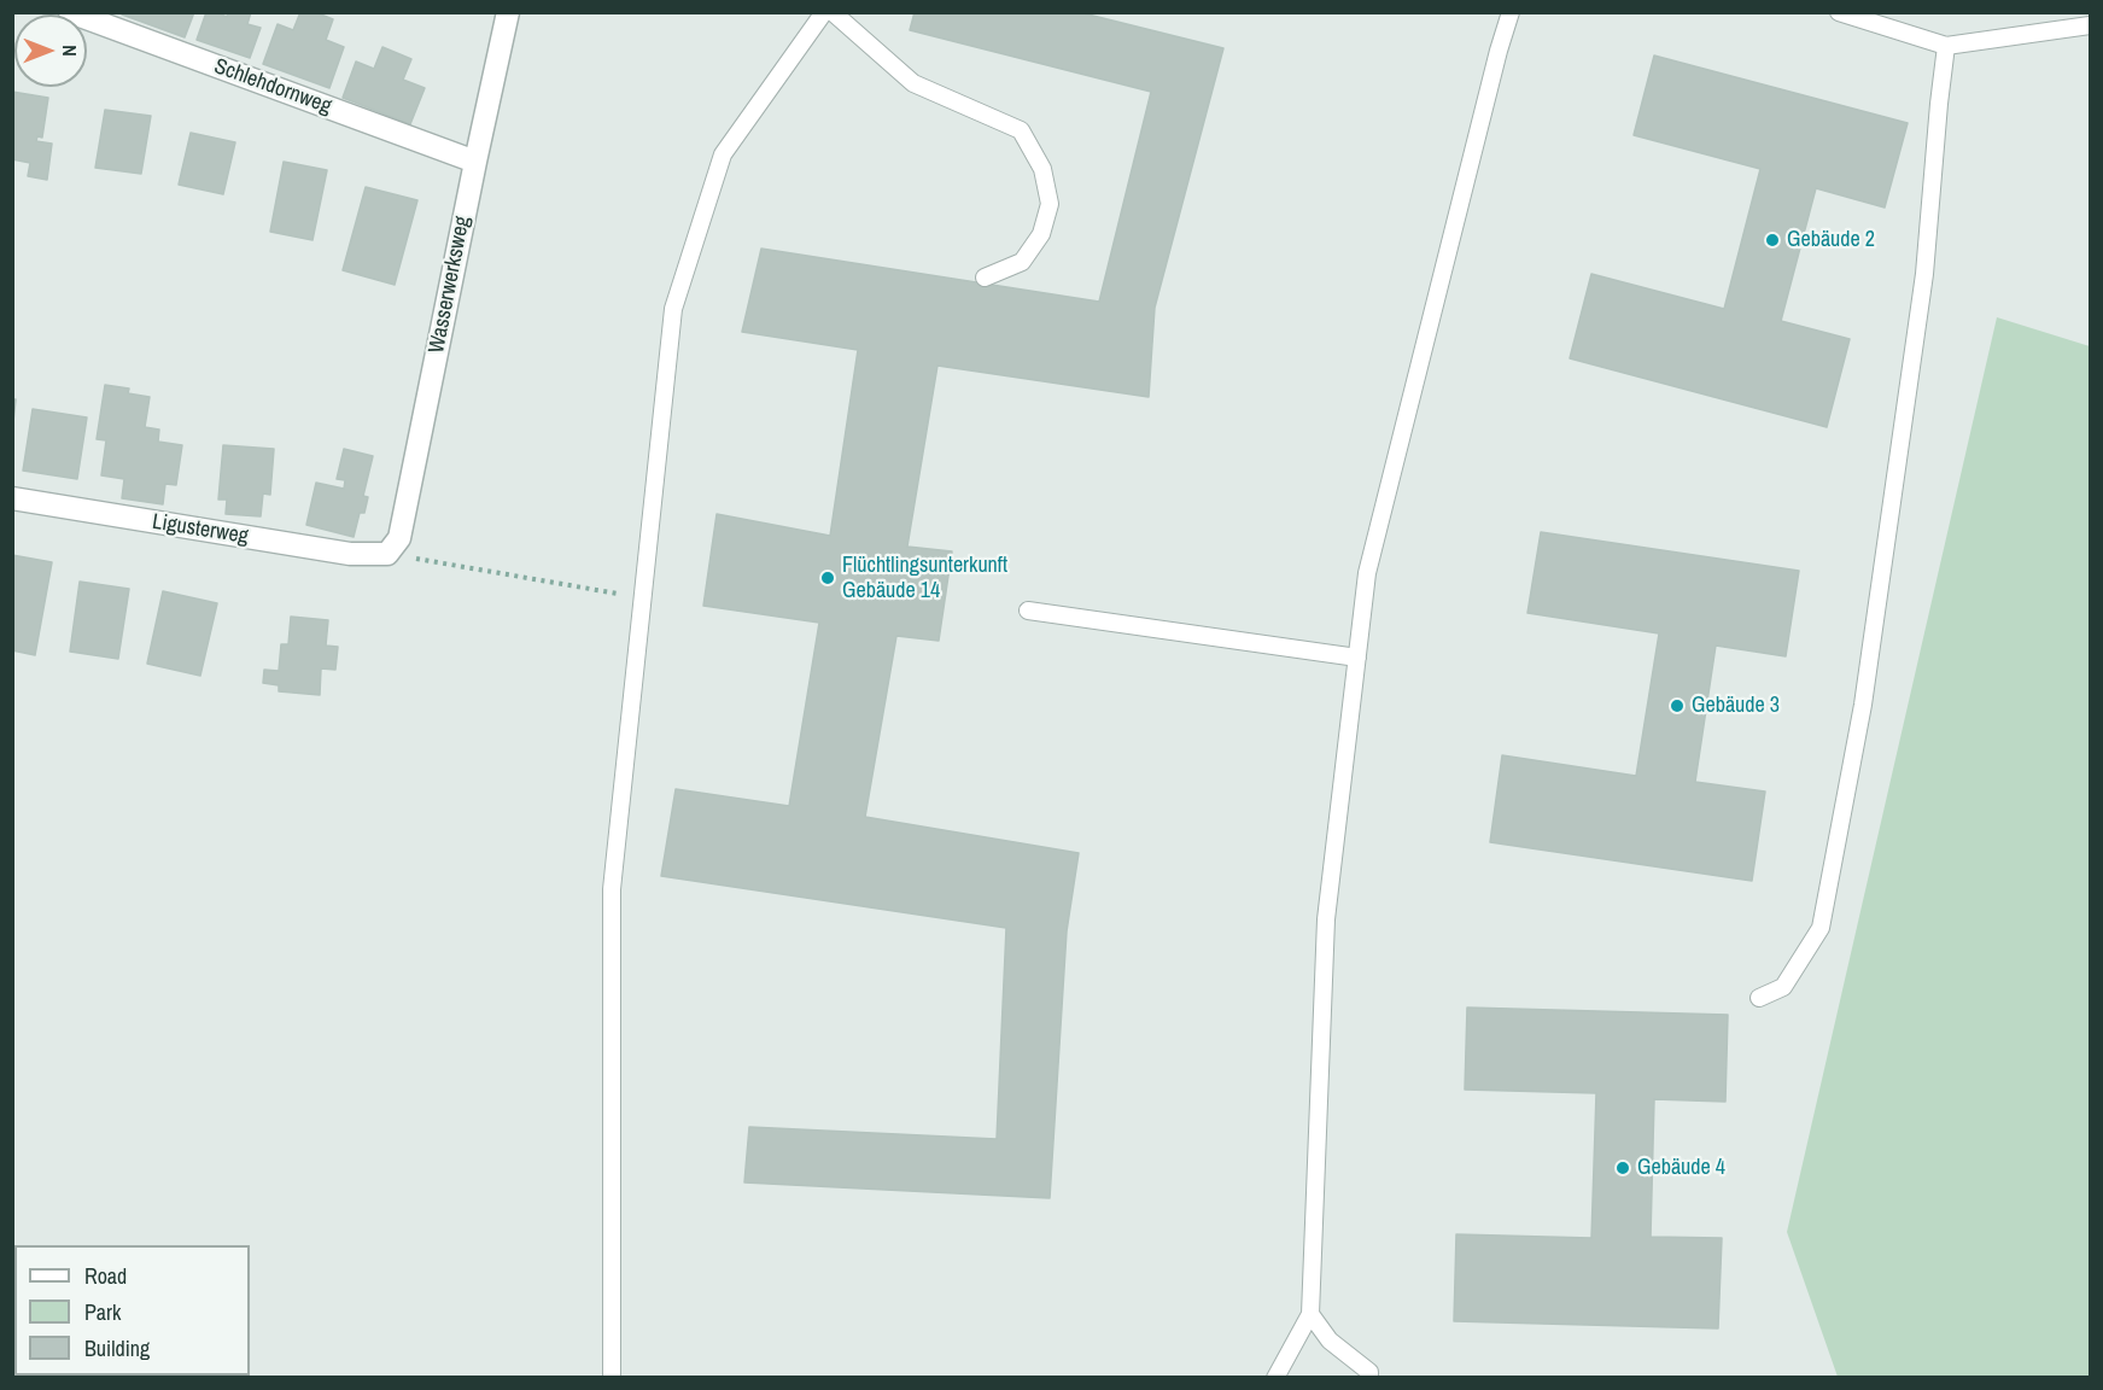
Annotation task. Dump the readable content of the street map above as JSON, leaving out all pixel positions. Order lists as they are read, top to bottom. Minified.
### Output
{"streets":{"street":["Schlehdornweg","Wasserwerksweg","Ligusterweg"]},"crossings":[["Schlehdornweg","Wasserwerksweg"],["Wasserwerksweg","Ligusterweg"]],"places":["Gebäude 2","Flüchtlingsunterkunft Gebäude 14","Gebäude 3","Gebäude 4"],"legend":["Road","Park","Building"],"north":"right"}
